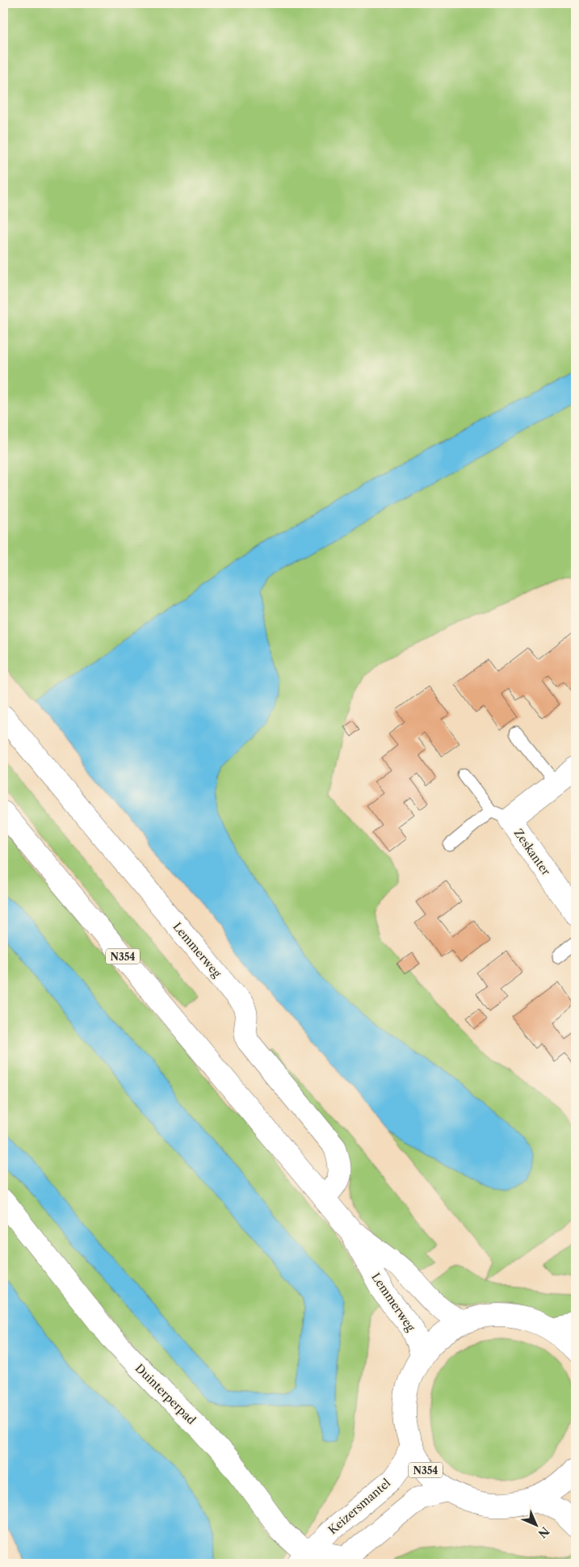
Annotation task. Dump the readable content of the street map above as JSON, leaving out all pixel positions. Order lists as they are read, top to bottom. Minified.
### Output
{"streets":{"street":["Zeskanter","Lemmerweg","N354","Duinterperpad","Keizersmantel"]},"crossings":[["Lemmerweg","N354"],["N354","Keizersmantel"],["Duinterperpad","Keizersmantel"]],"north":"bottom right"}
